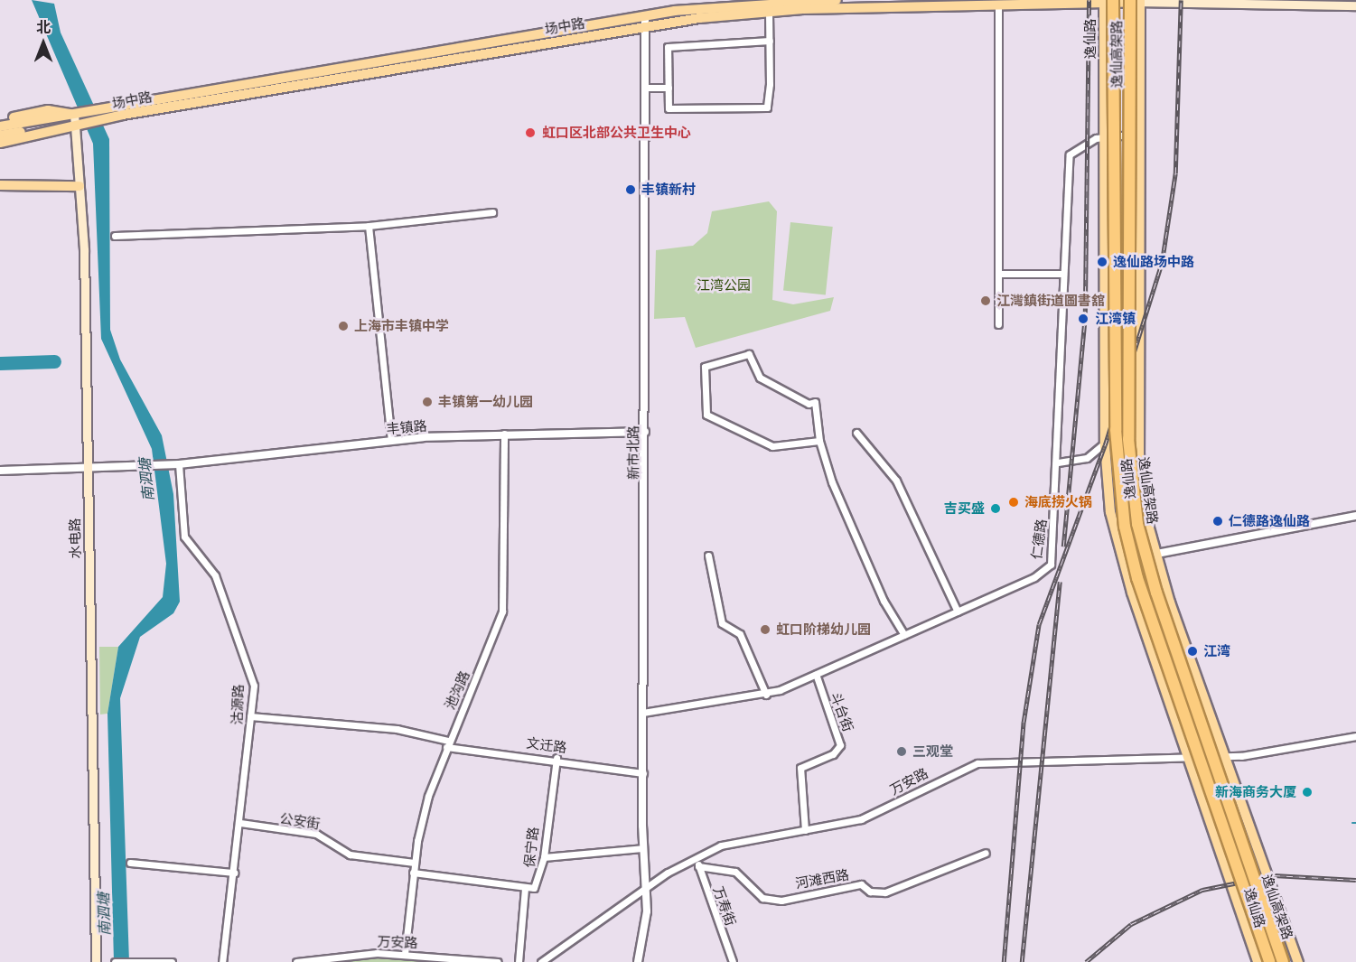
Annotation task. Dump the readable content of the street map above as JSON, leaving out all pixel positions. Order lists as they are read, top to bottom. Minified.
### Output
{"streets":{"highway":["逸仙高架路"],"main road":["场中路","逸仙路","水电路"],"street":["丰镇路","新市北路","仁德路","池沟路","沽源路","斗台街","文迁路","万安路","公安街","保宁路","河滩西路","万寿街"]},"crossings":[["场中路","逸仙路"],["场中路","逸仙高架路"],["场中路","新市北路"],["场中路","水电路"],["逸仙路","逸仙高架路"],["逸仙路","仁德路"],["逸仙路","万安路"],["丰镇路","新市北路"],["丰镇路","水电路"],["丰镇路","池沟路"],["丰镇路","沽源路"],["新市北路","仁德路"],["新市北路","文迁路"],["新市北路","万安路"],["仁德路","斗台街"],["池沟路","文迁路"],["池沟路","万安路"],["池沟路","公安街"],["沽源路","文迁路"],["沽源路","公安街"],["斗台街","万安路"],["文迁路","保宁路"],["万安路","万寿街"],["河滩西路","万寿街"]],"water":["南泗塘"],"parks":["江湾公园"],"places":["虹口区北部公共卫生中心","丰镇新村","逸仙路场中路","江灣鎮街道圖書舘","江湾镇","上海市丰镇中学","丰镇第一幼儿园","海底捞火锅","吉买盛","仁德路逸仙路","虹口阶梯幼儿园","江湾","三观堂","新海商务大厦"],"north":"top"}
